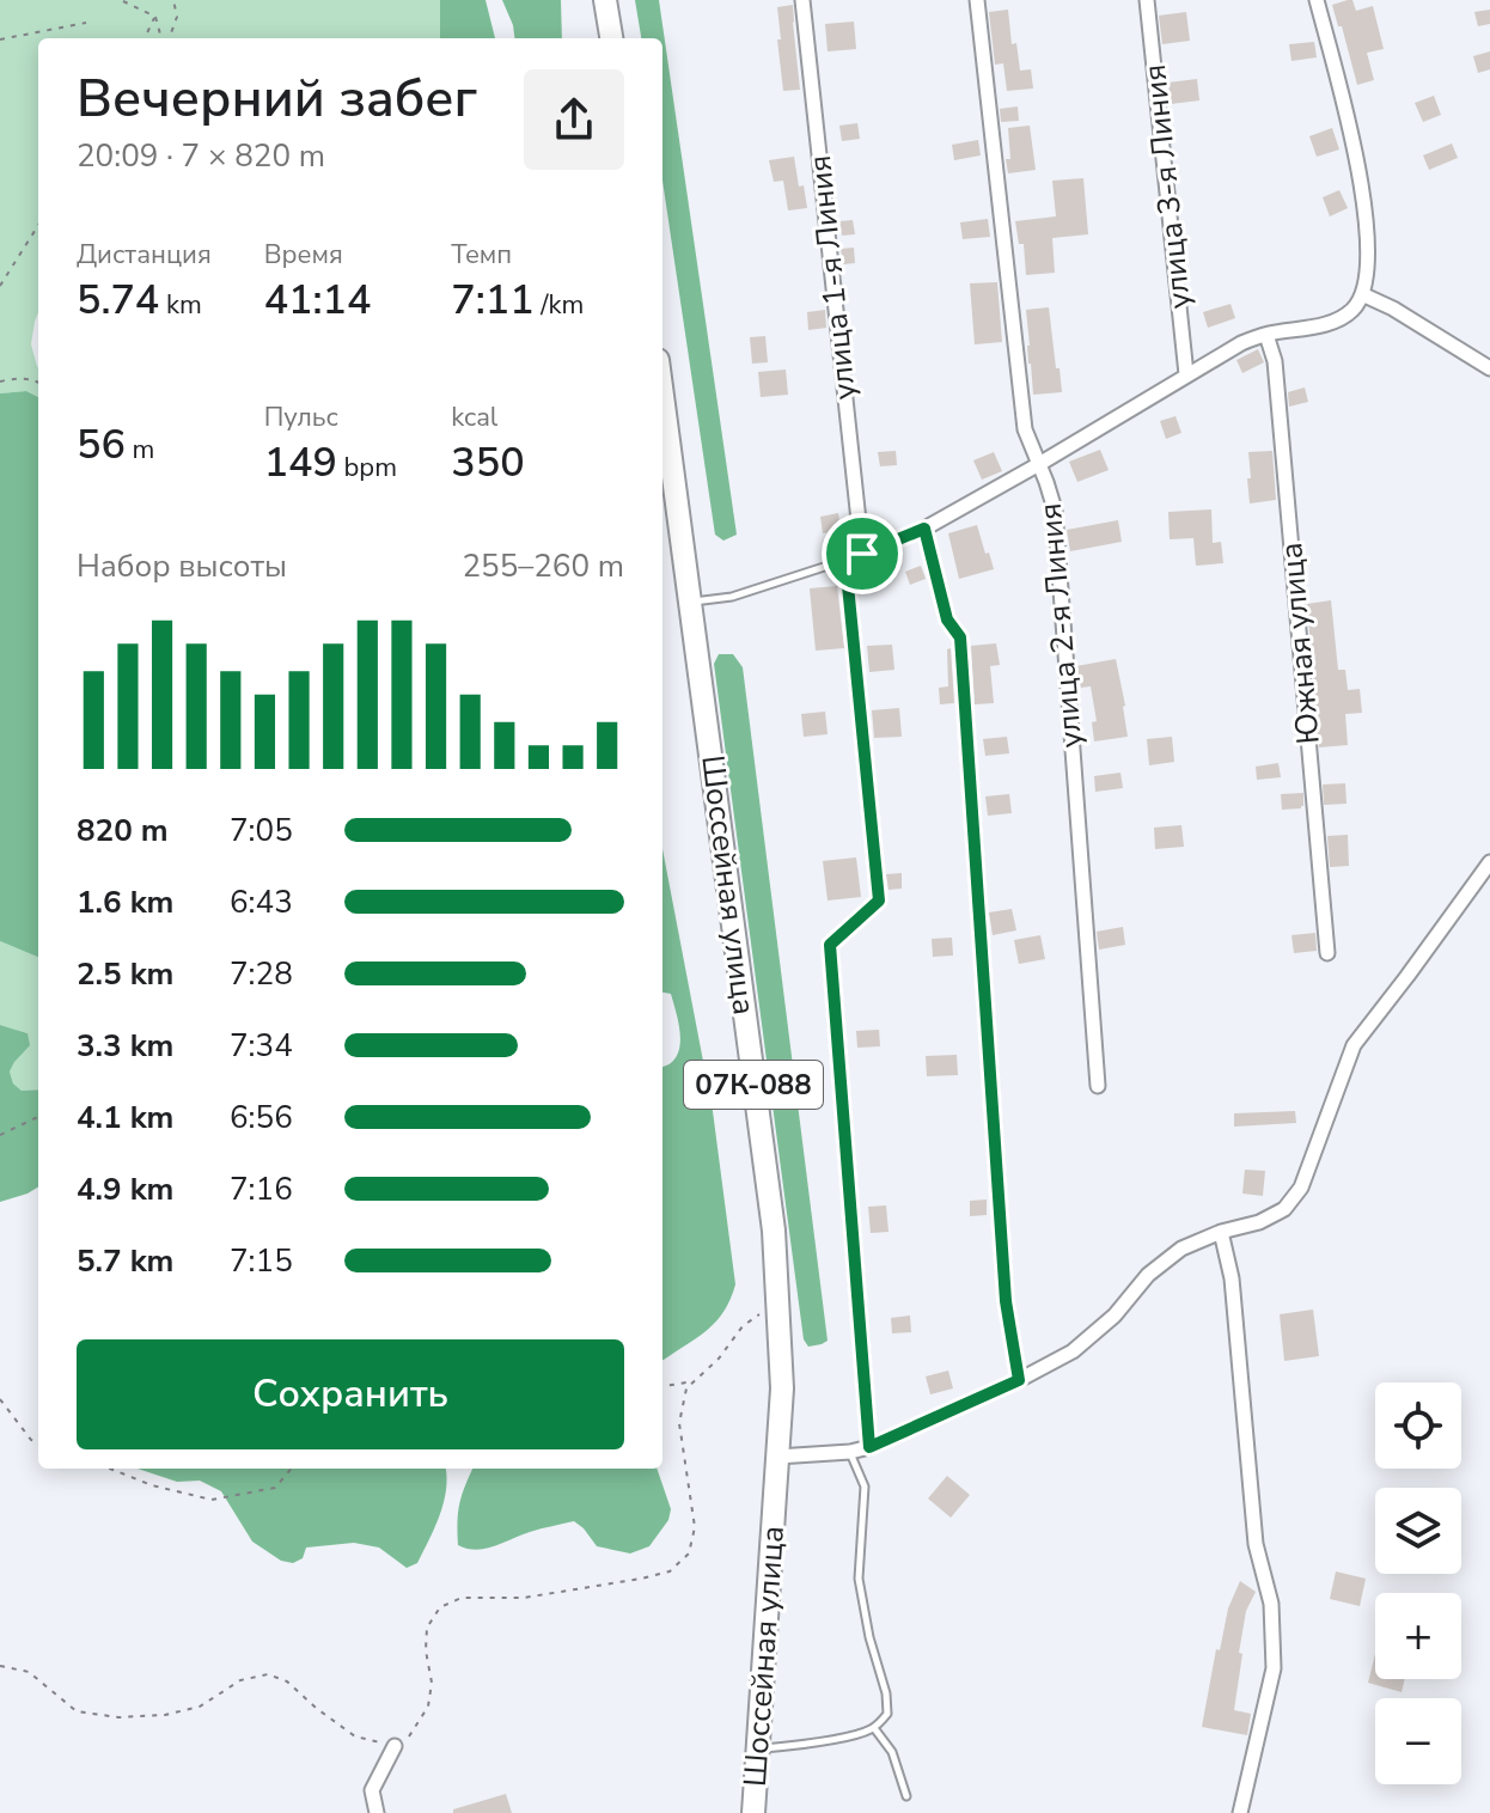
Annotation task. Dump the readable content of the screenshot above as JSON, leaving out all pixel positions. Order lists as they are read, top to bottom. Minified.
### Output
{"streets":{"main road":["Шоссейная улица","07К-088"],"street":["улица 3-я Линия","улица 1-я Линия","улица 2-я Линия","Южная улица"]},"page":{"heading":["Вечерний забег","20:09 · 7 × 820 m"],"stats":[["Дистанция","5.74 km"],["Время","41:14"],["Темп","7:11 /km"],["56 m"],["Пульс","149 bpm"],["kcal","350"]],"chart":["Набор высоты","255–260 m"],"list":[{"name":"820 m","note":"7:05"},{"name":"1.6 km","note":"6:43"},{"name":"2.5 km","note":"7:28"},{"name":"3.3 km","note":"7:34"},{"name":"4.1 km","note":"6:56"},{"name":"4.9 km","note":"7:16"},{"name":"5.7 km","note":"7:15"}],"buttons":"Сохранить","map_buttons":["+","−"]}}
